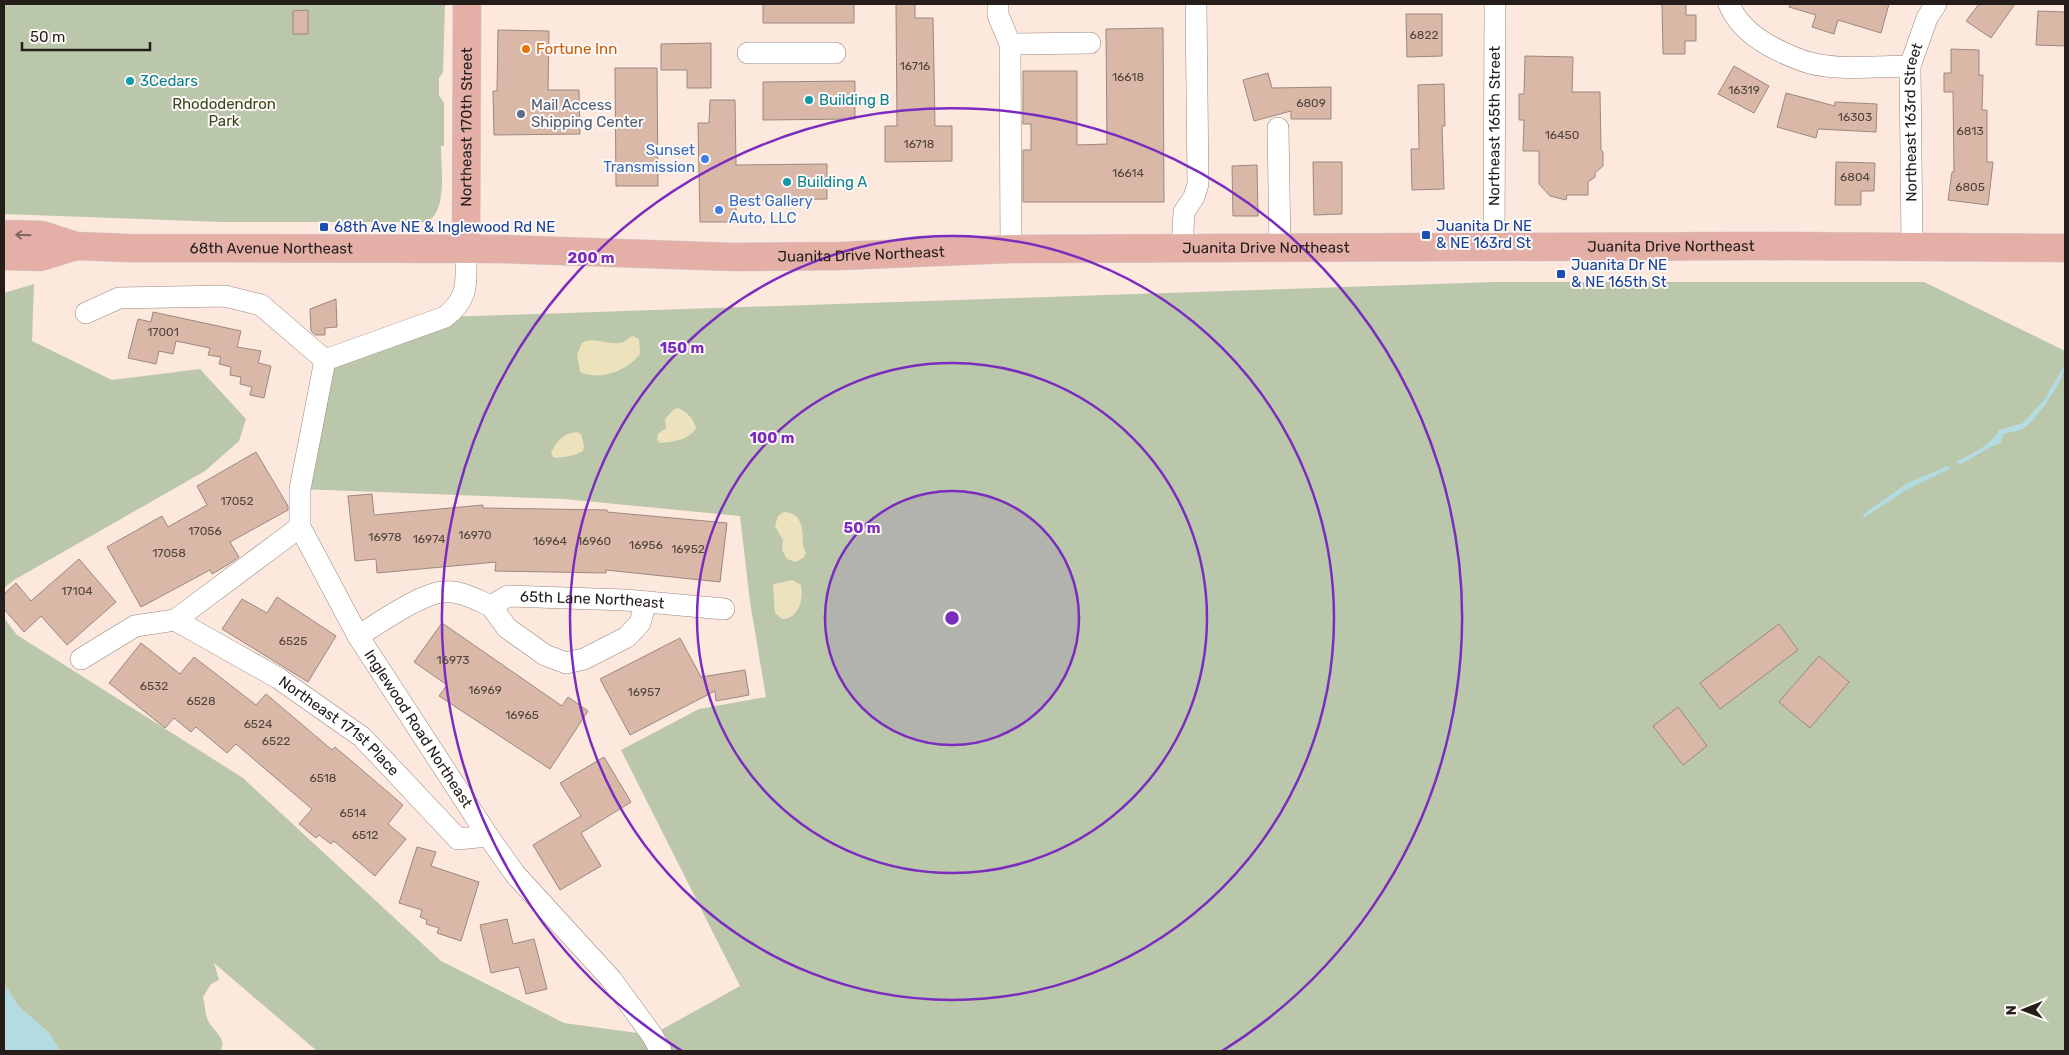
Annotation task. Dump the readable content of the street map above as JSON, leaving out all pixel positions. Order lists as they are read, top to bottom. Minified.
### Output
{"streets":{"main road":["Northeast 170th Street","Juanita Drive Northeast","68th Avenue Northeast"],"street":["Northeast 163rd Street","Northeast 165th Street","65th Lane Northeast","Northeast 171st Place","Inglewood Road Northeast"]},"crossings":[["Northeast 163rd Street","Juanita Drive Northeast"],["Northeast 165th Street","Juanita Drive Northeast"],["Northeast 170th Street","Juanita Drive Northeast"],["Northeast 170th Street","68th Avenue Northeast"],["Juanita Drive Northeast","68th Avenue Northeast"],["Northeast 171st Place","Inglewood Road Northeast"]],"parks":["Rhododendron Park"],"places":{"other":["Fortune Inn","3Cedars","Building B","Mail Access Shipping Center","Sunset Transmission","Building A","Best Gallery Auto, LLC"],"transit":["68th Ave NE & Inglewood Rd NE","Juanita Dr NE & NE 163rd St","Juanita Dr NE & NE 165th St"]},"house_numbers":["6822","16716","16618","16319","6809","16303","6813","16450","16718","16614","6804","6805","17001","17052","17056","16970","16978","16974","16964","16960","16956","16952","17058","17104","6525","16973","6532","16969","16957","6528","16965","6524","6522","6518","6514","6512"],"scale_bar":"50 m","north":"left","rings":["200 m","150 m","100 m","50 m"]}
